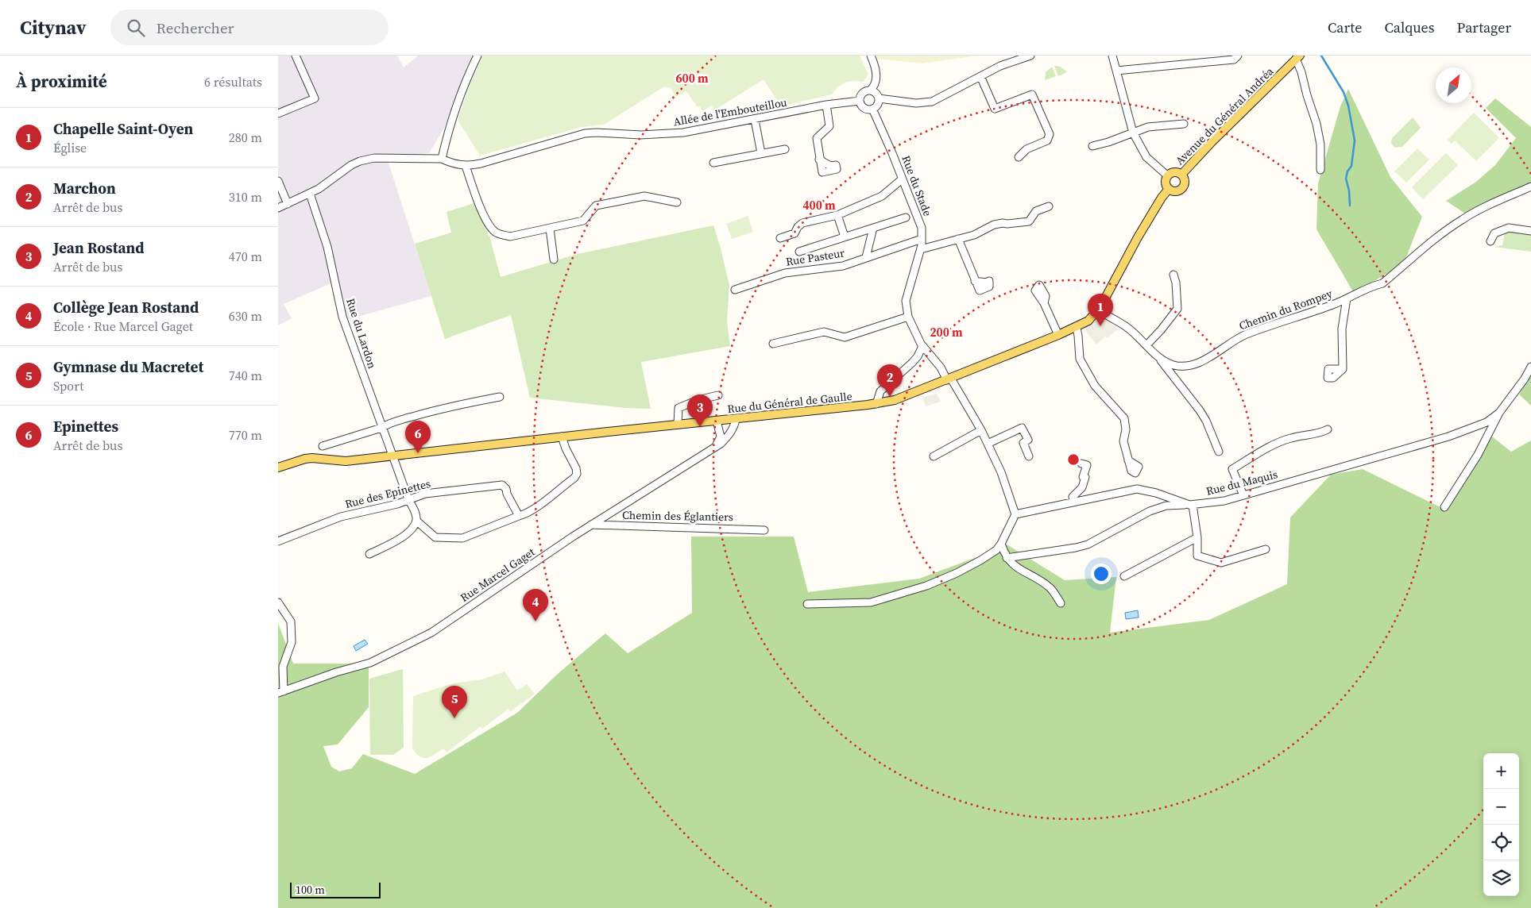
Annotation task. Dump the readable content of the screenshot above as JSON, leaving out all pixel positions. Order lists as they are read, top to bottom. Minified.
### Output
{"streets":{"main road":["Avenue du Général Andréa","Rue du Général de Gaulle"],"street":["Allée de l'Embouteillou","Rue du Stade","Rue Pasteur","Chemin du Rompey","Rue du Lardon","Rue du Maquis","Rue des Epinettes","Chemin des Églantiers","Rue Marcel Gaget"]},"crossings":[["Allée de l'Embouteillou","Rue du Stade"],["Allée de l'Embouteillou","Rue du Lardon"],["Avenue du Général Andréa","Rue du Général de Gaulle"],["Rue du Stade","Rue Pasteur"],["Rue du Stade","Rue du Général de Gaulle"],["Chemin du Rompey","Rue du Général de Gaulle"],["Rue du Lardon","Rue du Général de Gaulle"],["Rue du Lardon","Rue des Epinettes"],["Rue du Général de Gaulle","Rue Marcel Gaget"],["Chemin des Églantiers","Rue Marcel Gaget"]],"scale_bar":"100 m","north":"top right","page":{"header":"Citynav","search":"Rechercher","nav":["Carte","Calques","Partager"],"heading":["À proximité","6 résultats"],"list":[{"mark":"1","name":"Chapelle Saint-Oyen","note":"Église","value":"280 m"},{"mark":"2","name":"Marchon","note":"Arrêt de bus","value":"310 m"},{"mark":"3","name":"Jean Rostand","note":"Arrêt de bus","value":"470 m"},{"mark":"4","name":"Collège Jean Rostand","note":"École · Rue Marcel Gaget","value":"630 m"},{"mark":"5","name":"Gymnase du Macretet","note":"Sport","value":"740 m"},{"mark":"6","name":"Epinettes","note":"Arrêt de bus","value":"770 m"}],"pins":["1","2","3","6","4","5"],"map_buttons":["+","−"],"scale":"100 m"},"rings":["600 m","400 m","200 m"]}
